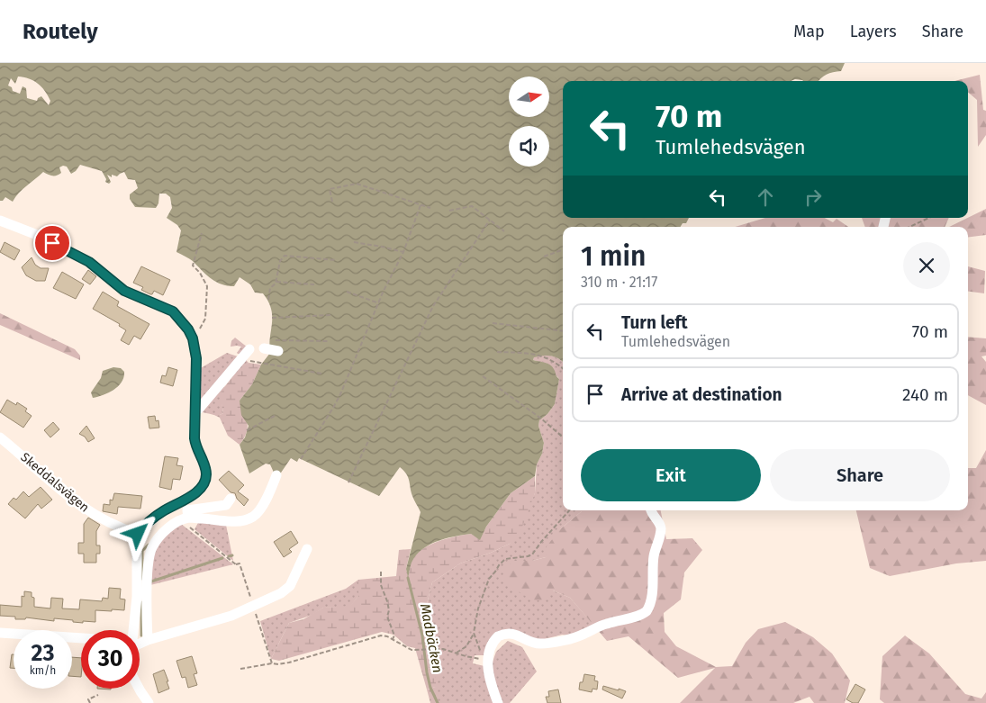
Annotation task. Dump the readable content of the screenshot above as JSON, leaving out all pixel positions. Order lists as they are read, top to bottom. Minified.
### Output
{"streets":{"street":["Skeddalsvägen"]},"water":["Madbäcken"],"north":"right","page":{"header":"Routely","nav":["Map","Layers","Share"],"turn":["70 m","Tumlehedsvägen"],"heading":["1 min","310 m · 21:17"],"list":[{"name":"Turn left","note":"Tumlehedsvägen","value":"70 m"},{"name":"Arrive at destination","value":"240 m"}],"buttons":["Exit","Share"],"speed":"23 km/h","limit":"30"}}
